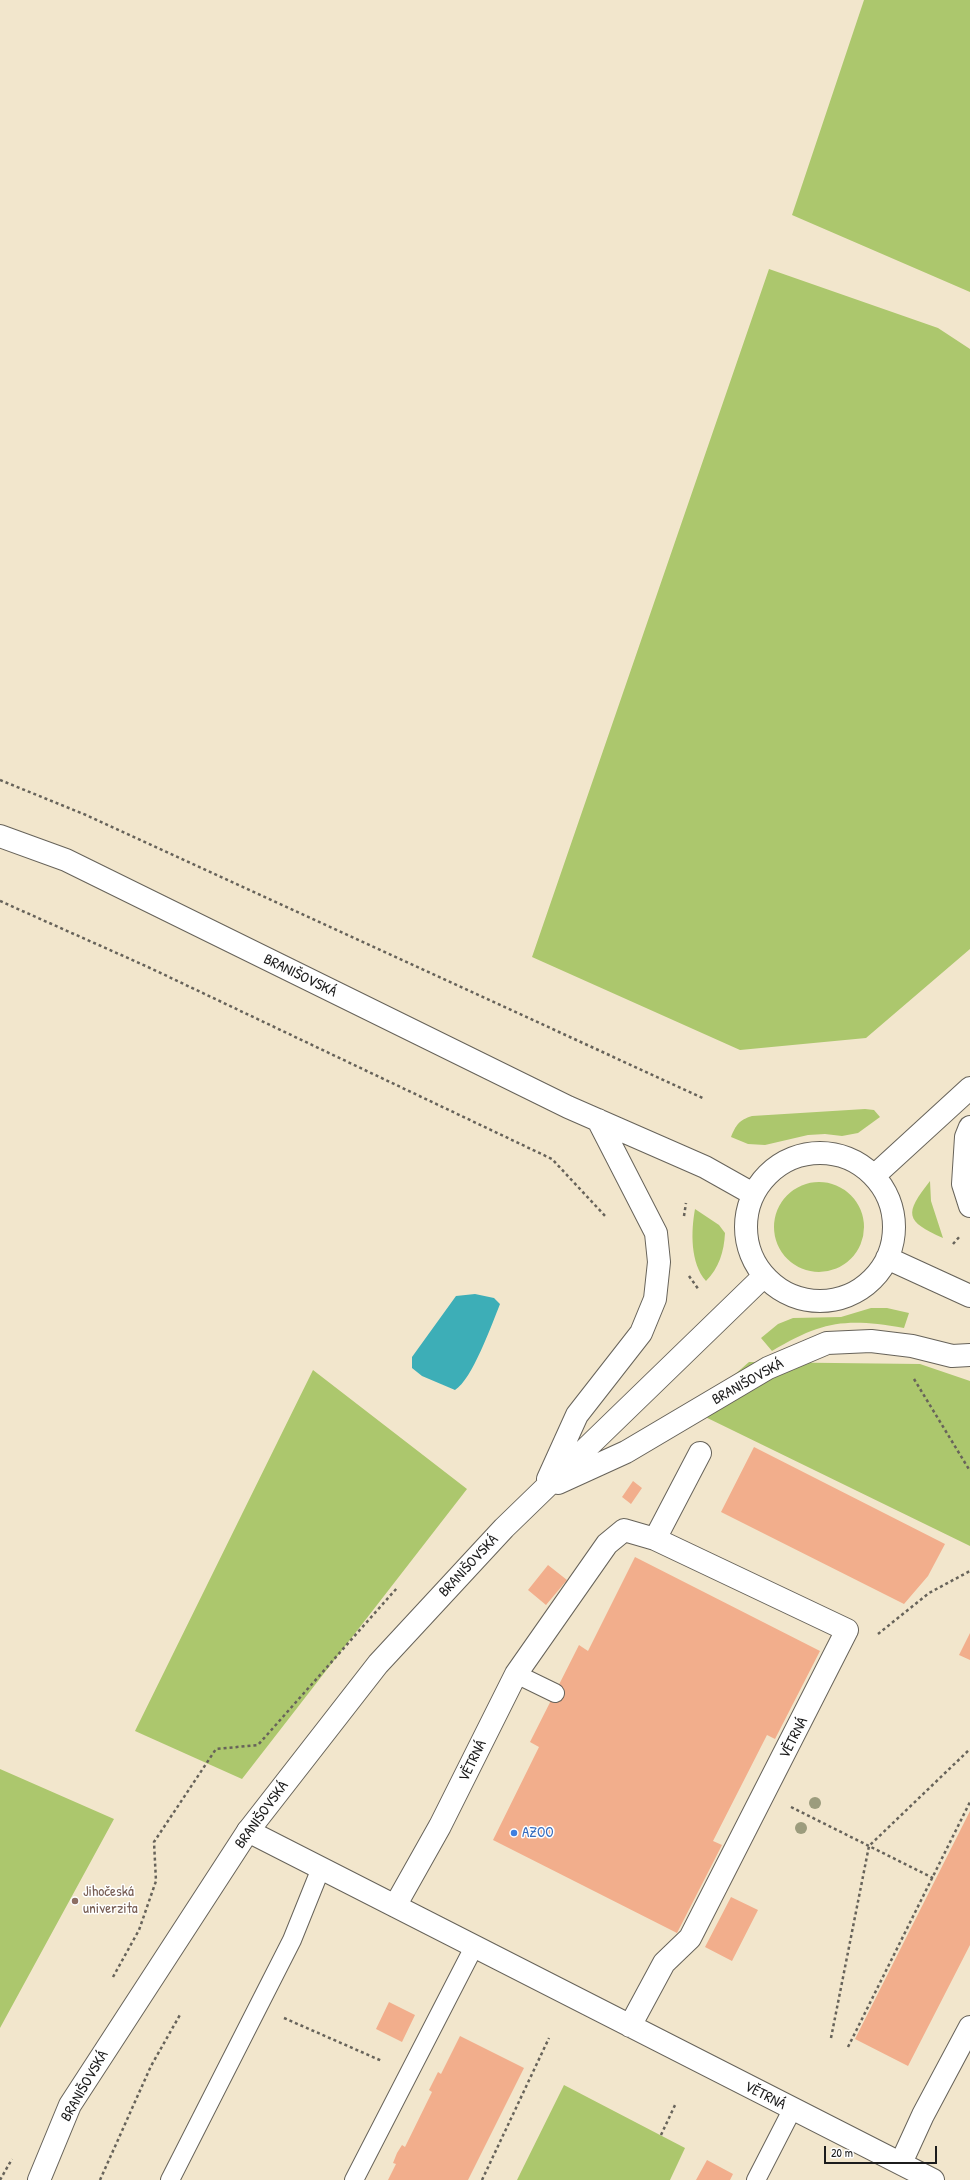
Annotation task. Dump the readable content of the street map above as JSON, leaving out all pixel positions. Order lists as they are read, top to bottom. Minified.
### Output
{"streets":{"street":["BRANIŠOVSKÁ","VĚTRNÁ"]},"crossings":[["BRANIŠOVSKÁ","VĚTRNÁ"]],"places":["AZOO","Jihočeská univerzita"],"scale_bar":"20 m"}
